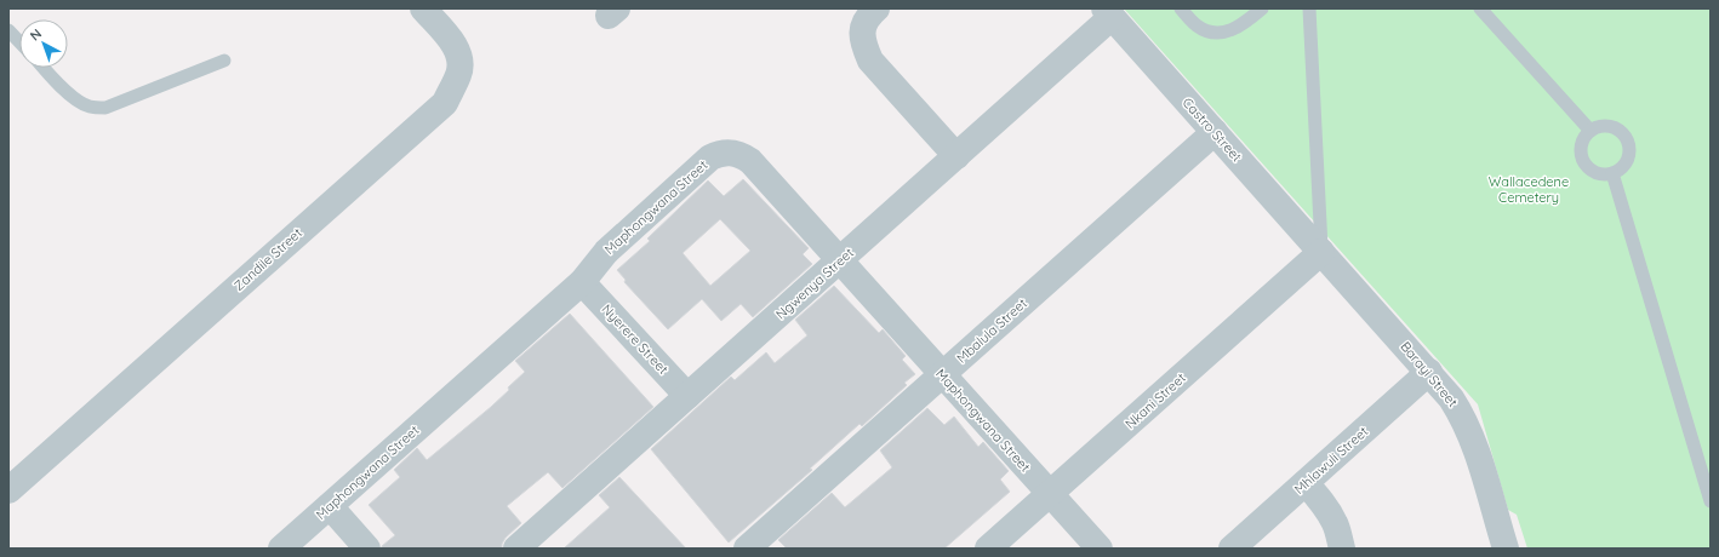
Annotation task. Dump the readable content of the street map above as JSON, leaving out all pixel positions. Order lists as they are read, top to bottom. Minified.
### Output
{"streets":{"street":["Castro Street","Maphongwana Street","Zandile Street","Ngwenya Street","Mbalula Street","Nyerere Street","Barayi Street","Nkani Street","Mhlawuli Street"]},"crossings":[["Castro Street","Ngwenya Street"],["Castro Street","Mbalula Street"],["Castro Street","Barayi Street"],["Castro Street","Nkani Street"],["Maphongwana Street","Ngwenya Street"],["Maphongwana Street","Mbalula Street"],["Maphongwana Street","Nyerere Street"],["Maphongwana Street","Nkani Street"],["Ngwenya Street","Nyerere Street"],["Barayi Street","Nkani Street"],["Barayi Street","Mhlawuli Street"]],"parks":["Wallacedene Cemetery"],"north":"top left"}
